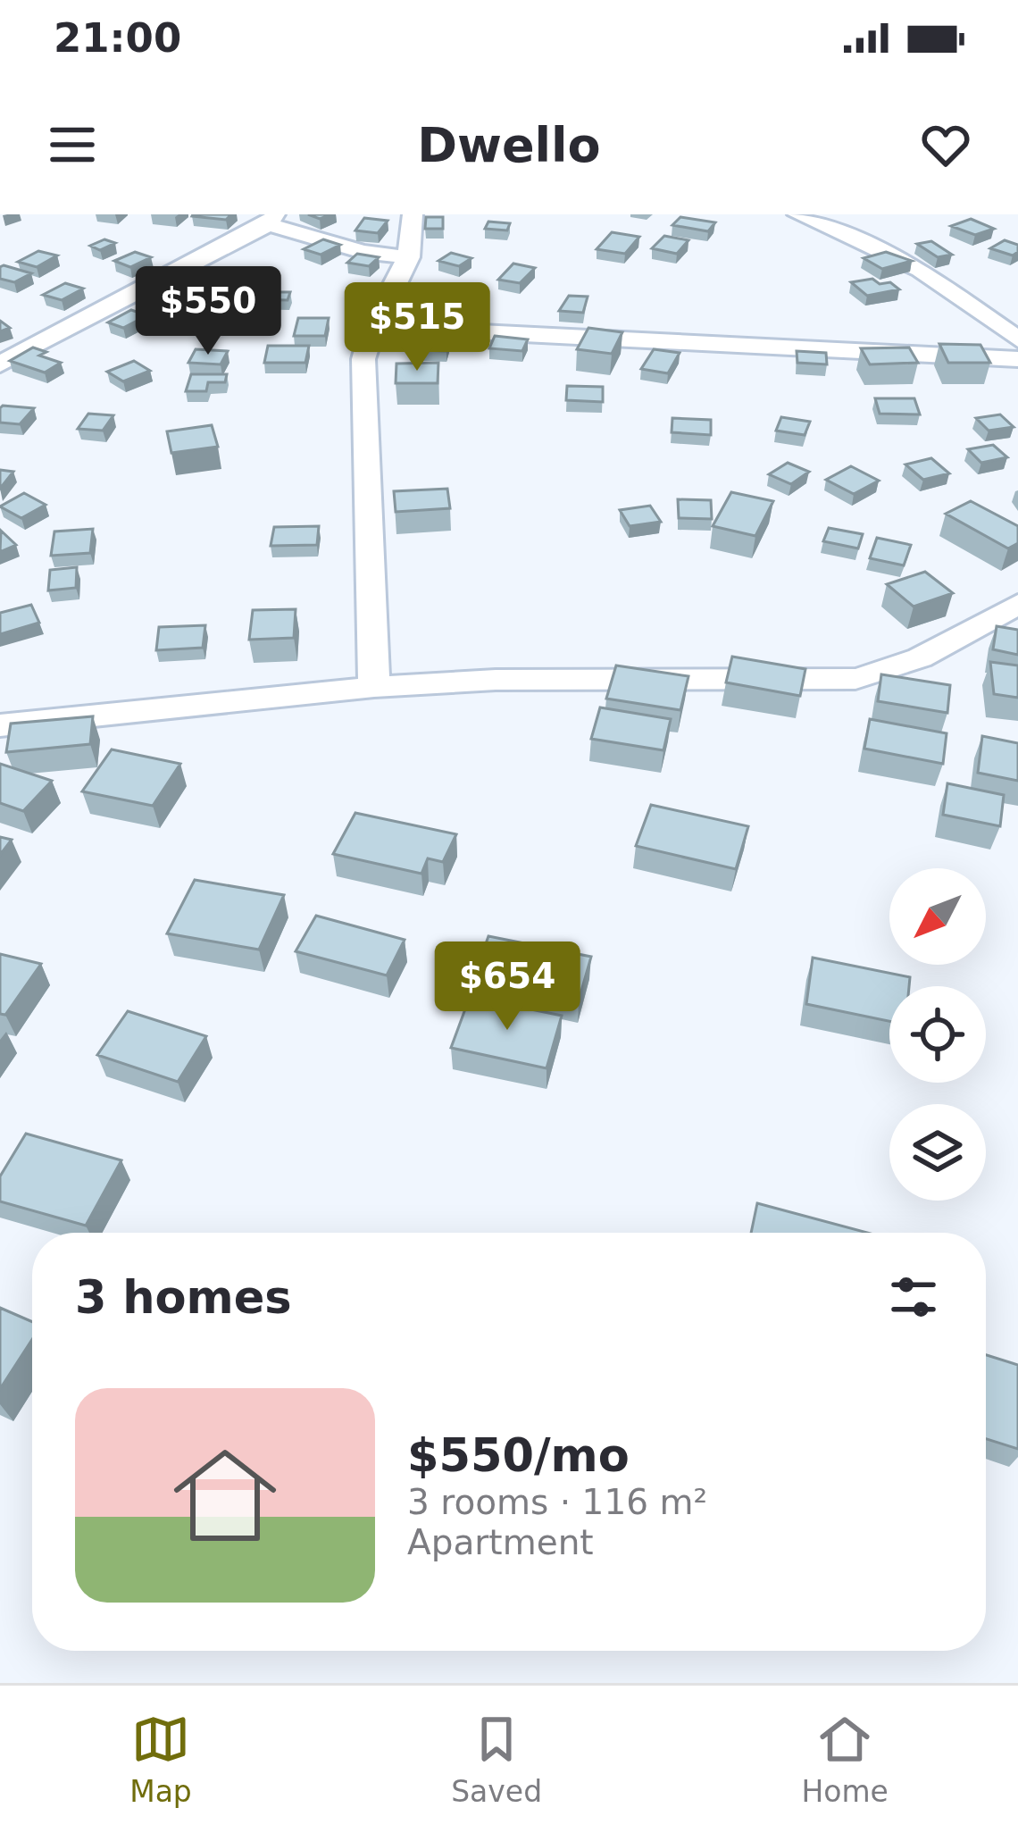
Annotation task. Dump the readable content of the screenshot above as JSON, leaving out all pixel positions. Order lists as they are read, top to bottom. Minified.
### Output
{"north":"bottom left","page":{"status":"21:00","header":"Dwello","price":["$550","$515","$654"],"heading":"3 homes","list":[{"name":"$550/mo","note":"3 rooms · 116 m² · Apartment"}],"tabs":["Map","Saved","Home"]}}
